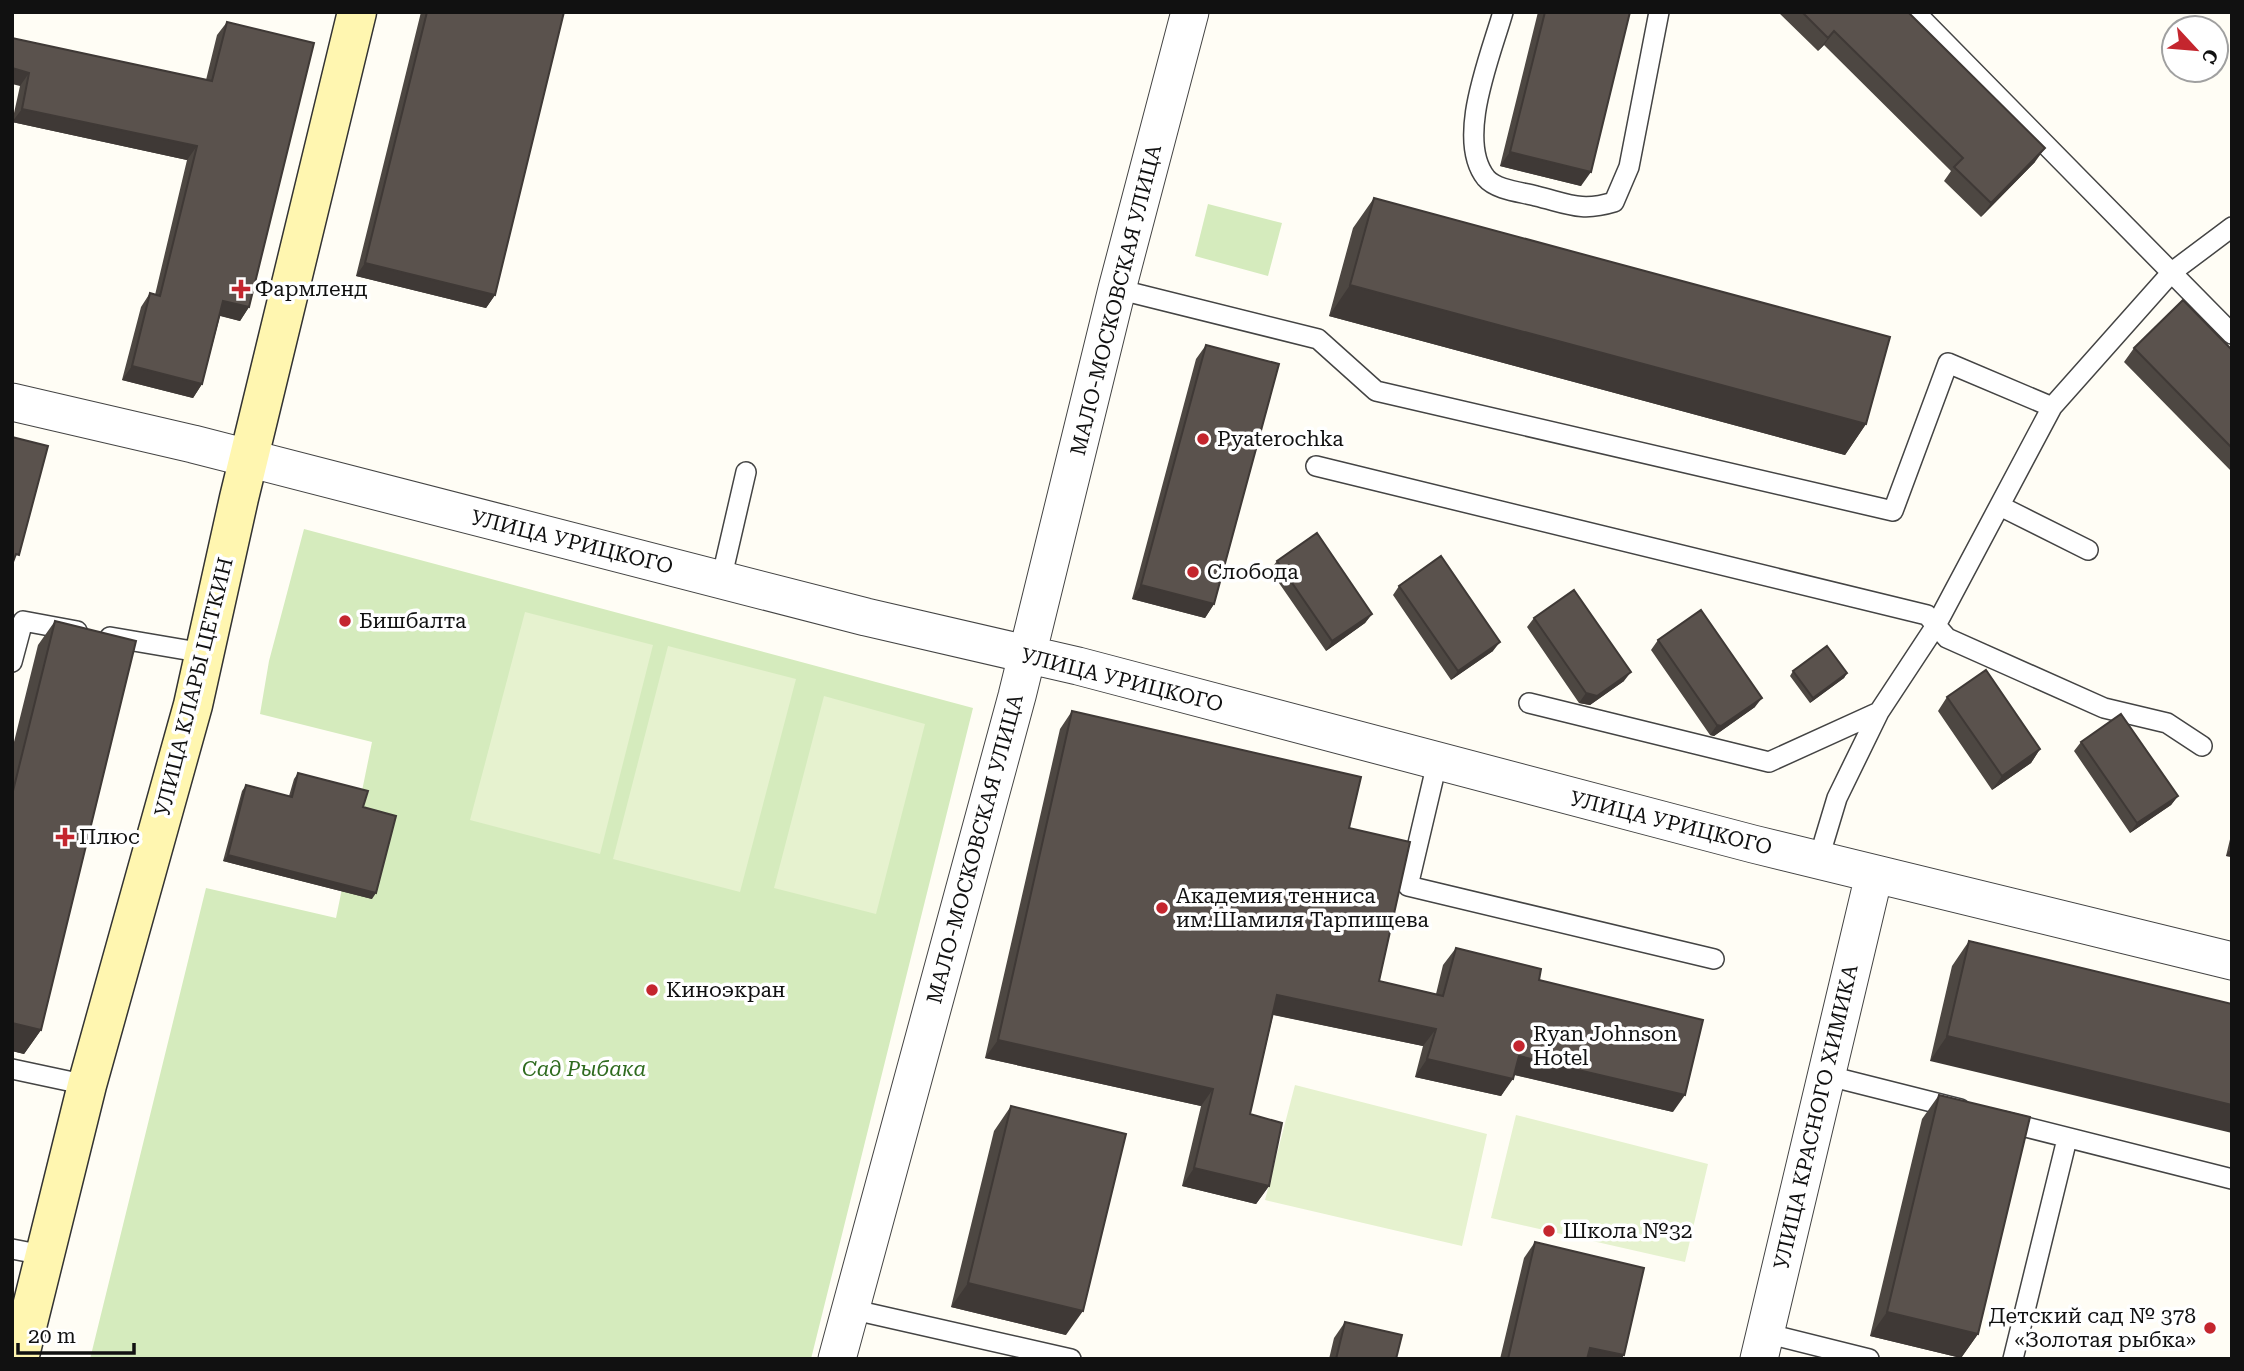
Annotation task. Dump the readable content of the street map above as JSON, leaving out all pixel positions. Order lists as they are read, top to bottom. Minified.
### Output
{"streets":{"main road":["УЛИЦА КЛАРЫ ЦЕТКИН"],"street":["МАЛО-МОСКОВСКАЯ УЛИЦА","УЛИЦА УРИЦКОГО","УЛИЦА КРАСНОГО ХИМИКА"]},"crossings":[["МАЛО-МОСКОВСКАЯ УЛИЦА","УЛИЦА УРИЦКОГО"],["УЛИЦА УРИЦКОГО","УЛИЦА КЛАРЫ ЦЕТКИН"],["УЛИЦА УРИЦКОГО","УЛИЦА КРАСНОГО ХИМИКА"]],"parks":["Сад Рыбака"],"places":{"health":["Фармленд","Плюс"],"other":["Pyaterochka","Слобода","Бишбалта","Академия тенниса им.Шамиля Тарпищева","Киноэкран","Ryan Johnson Hotel","Школа №32","Детский сад № 378 «Золотая рыбка»"]},"scale_bar":"20 m","north":"bottom right"}
